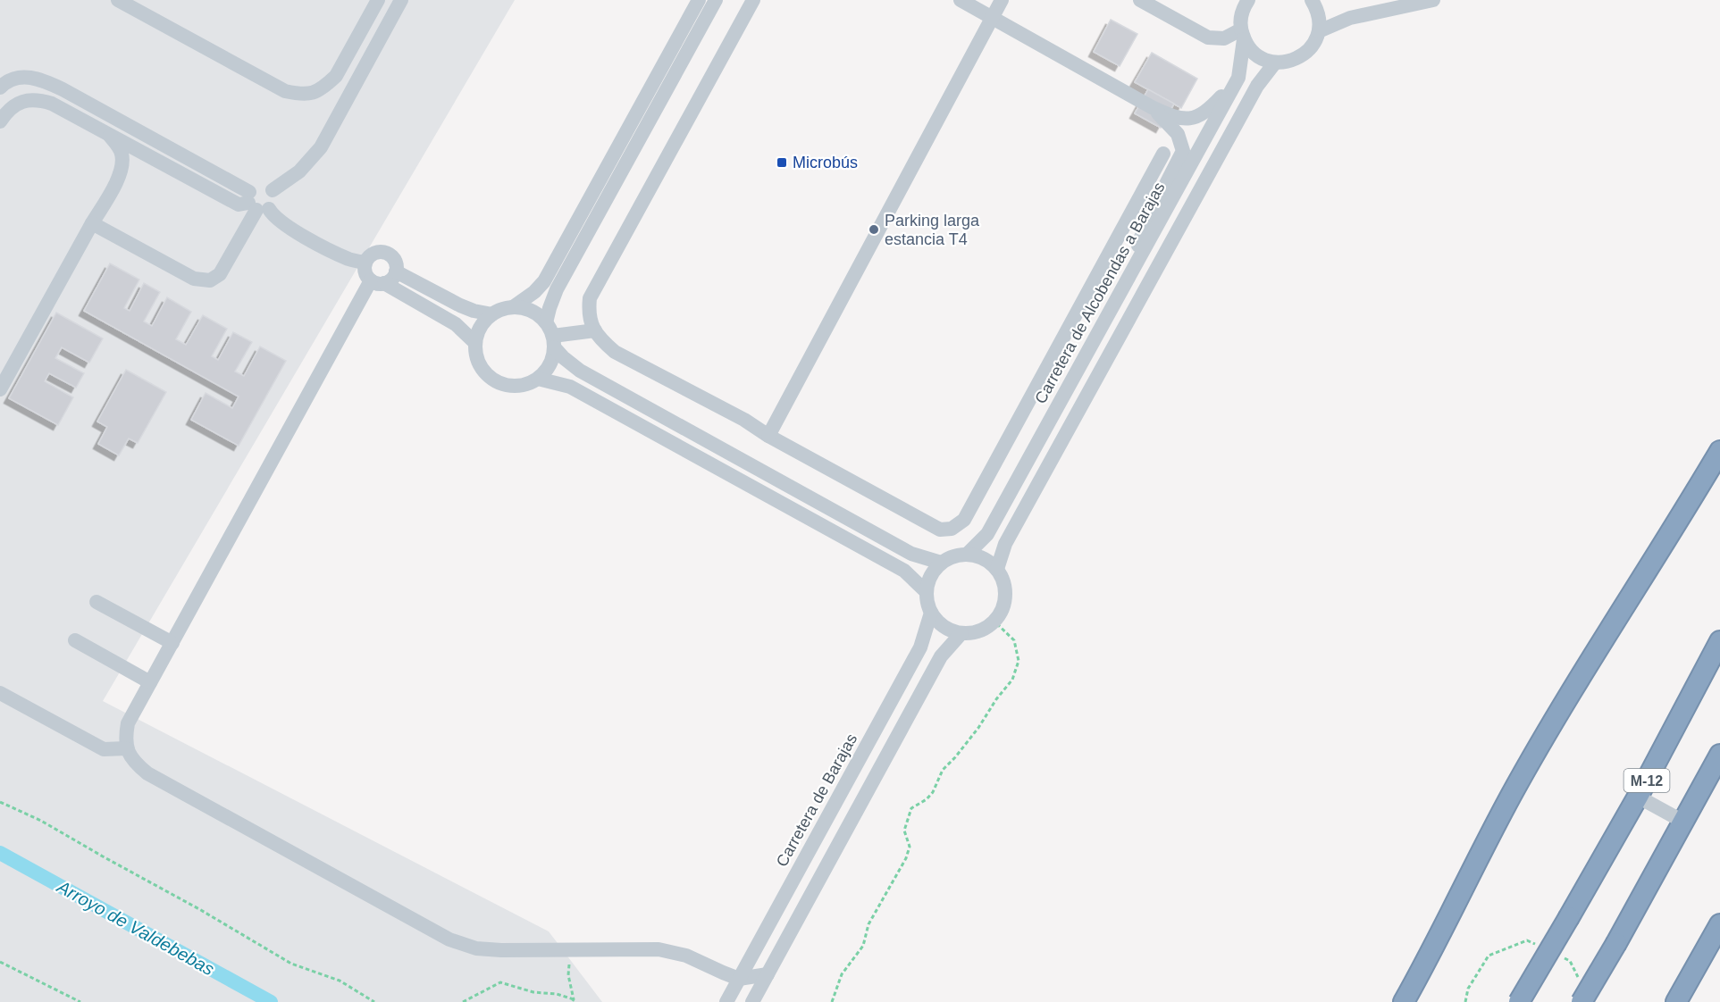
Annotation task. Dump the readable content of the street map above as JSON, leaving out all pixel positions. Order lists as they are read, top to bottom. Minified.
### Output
{"streets":{"highway":["M-12"],"street":["Carretera de Alcobendas a Barajas","Carretera de Barajas"]},"crossings":[["Carretera de Alcobendas a Barajas","Carretera de Barajas"]],"water":["Arroyo de Valdebebas"],"places":{"transit":["Microbús"],"other":["Parking larga estancia T4"]}}
